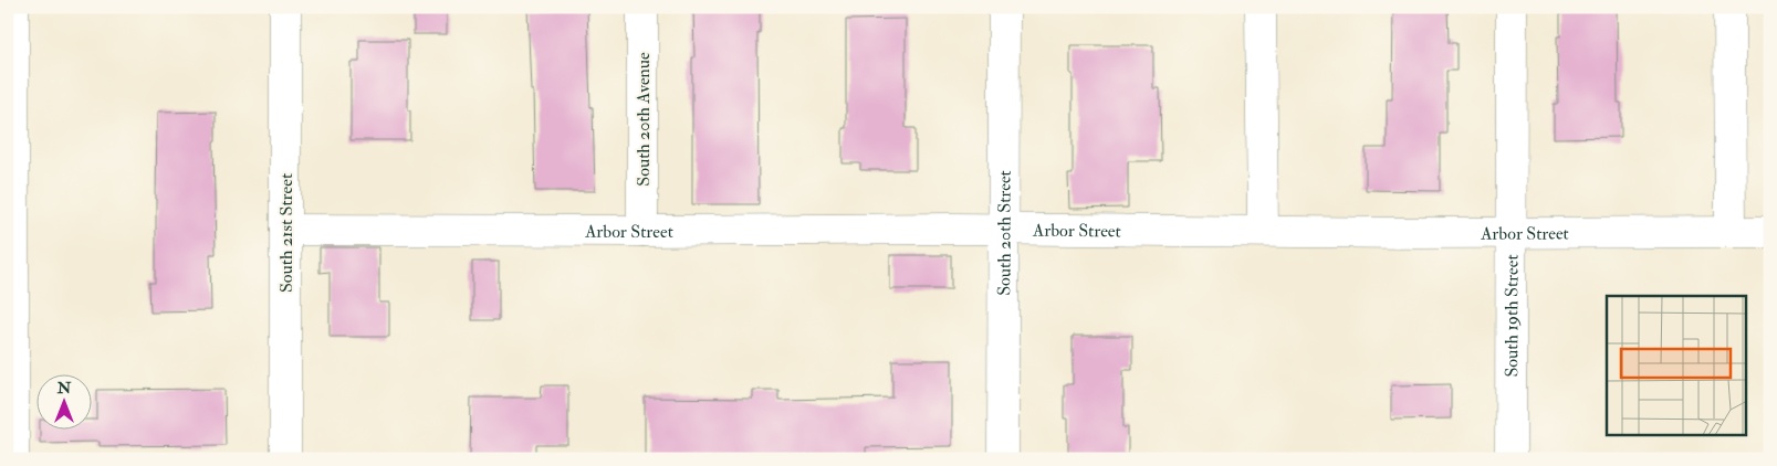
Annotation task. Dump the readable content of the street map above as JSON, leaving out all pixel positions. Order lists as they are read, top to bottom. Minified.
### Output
{"streets":{"street":["South 20th Avenue","Arbor Street","South 21st Street","South 20th Street","South 19th Street"]},"crossings":[["South 20th Avenue","Arbor Street"],["Arbor Street","South 21st Street"],["Arbor Street","South 20th Street"],["Arbor Street","South 19th Street"]],"north":"top"}
